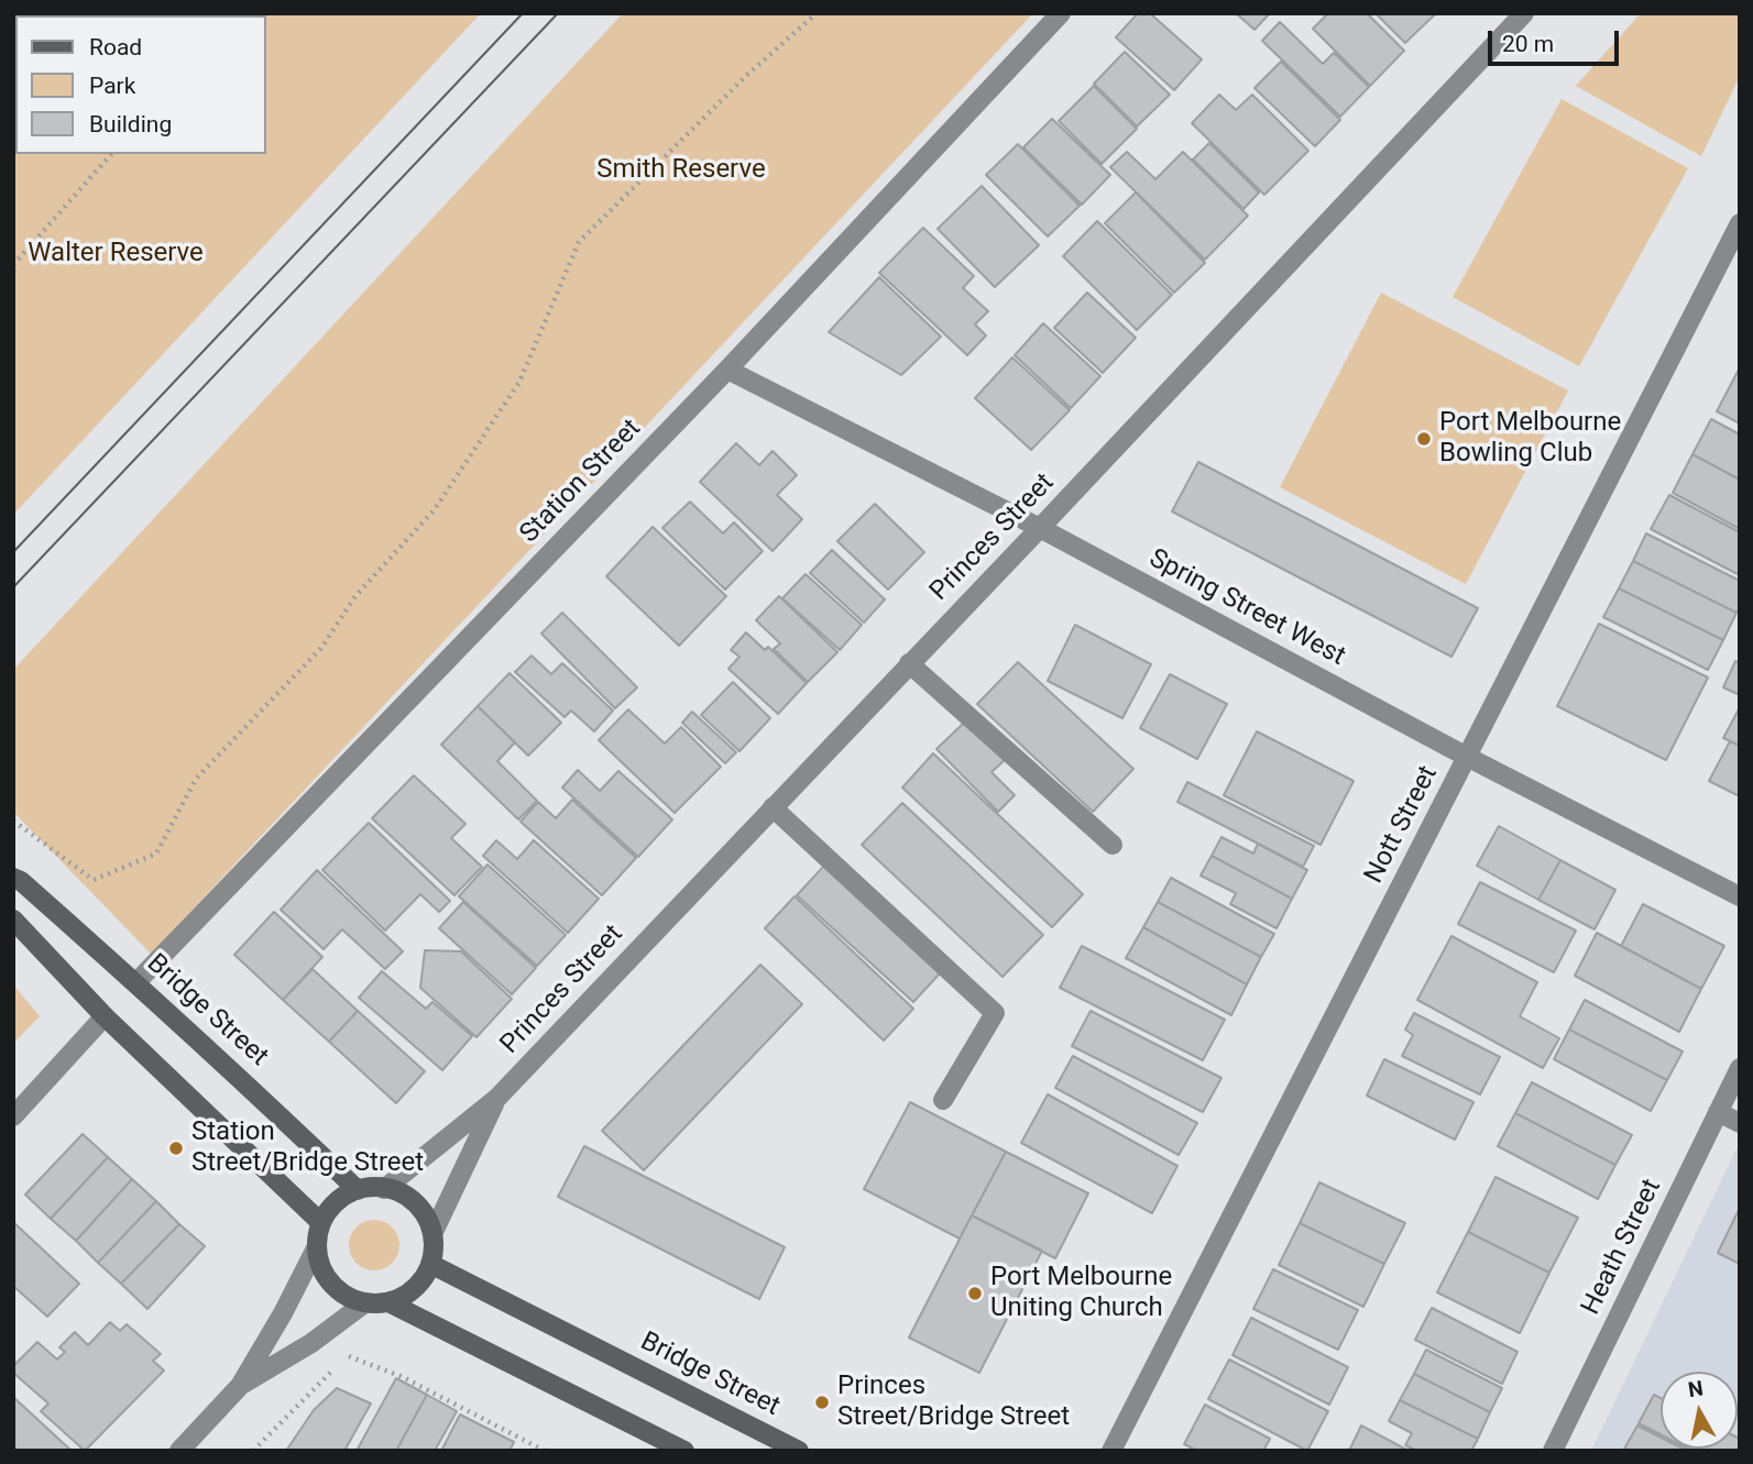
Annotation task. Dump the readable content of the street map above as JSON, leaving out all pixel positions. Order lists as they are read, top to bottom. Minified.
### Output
{"streets":{"street":["Station Street","Princes Street","Spring Street West","Nott Street","Bridge Street","Heath Street"]},"crossings":[["Station Street","Spring Street West"],["Station Street","Bridge Street"],["Princes Street","Spring Street West"],["Princes Street","Bridge Street"],["Spring Street West","Nott Street"]],"parks":["Smith Reserve","Walter Reserve"],"places":["Port Melbourne Bowling Club","Station Street/Bridge Street","Port Melbourne Uniting Church","Princes Street/Bridge Street"],"legend":["Road","Park","Building"],"scale_bar":"20 m","north":"top"}
